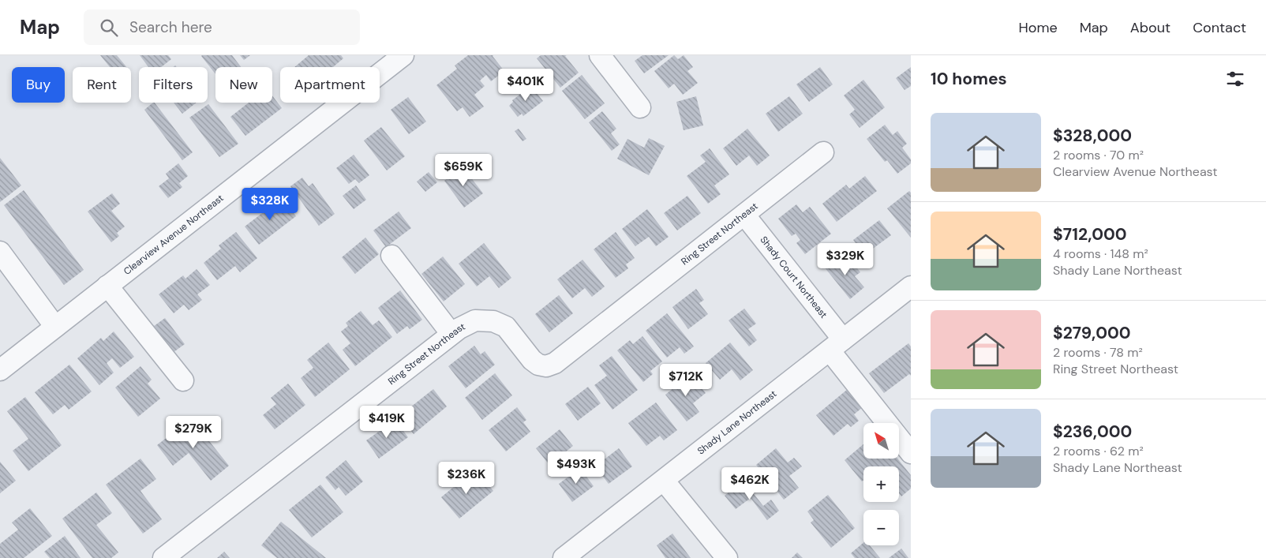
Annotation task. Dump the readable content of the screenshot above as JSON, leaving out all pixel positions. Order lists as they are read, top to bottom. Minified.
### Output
{"streets":{"street":["Clearview Avenue Northeast","Ring Street Northeast","Shady Court Northeast","Shady Lane Northeast"]},"crossings":[["Ring Street Northeast","Shady Court Northeast"],["Shady Court Northeast","Shady Lane Northeast"]],"north":"top left","page":{"header":"Map","search":"Search here","nav":["Home","Map","About","Contact"],"heading":"10 homes","chip":["Buy","Rent","Filters","New","Apartment"],"price":["$401K","$659K","$328K","$329K","$712K","$419K","$279K","$493K","$236K","$462K"],"list":[{"name":"$328,000","note":"2 rooms · 70 m² · Clearview Avenue Northeast"},{"name":"$712,000","note":"4 rooms · 148 m² · Shady Lane Northeast"},{"name":"$279,000","note":"2 rooms · 78 m² · Ring Street Northeast"},{"name":"$236,000","note":"2 rooms · 62 m² · Shady Lane Northeast"}],"map_buttons":["+","−"]}}
